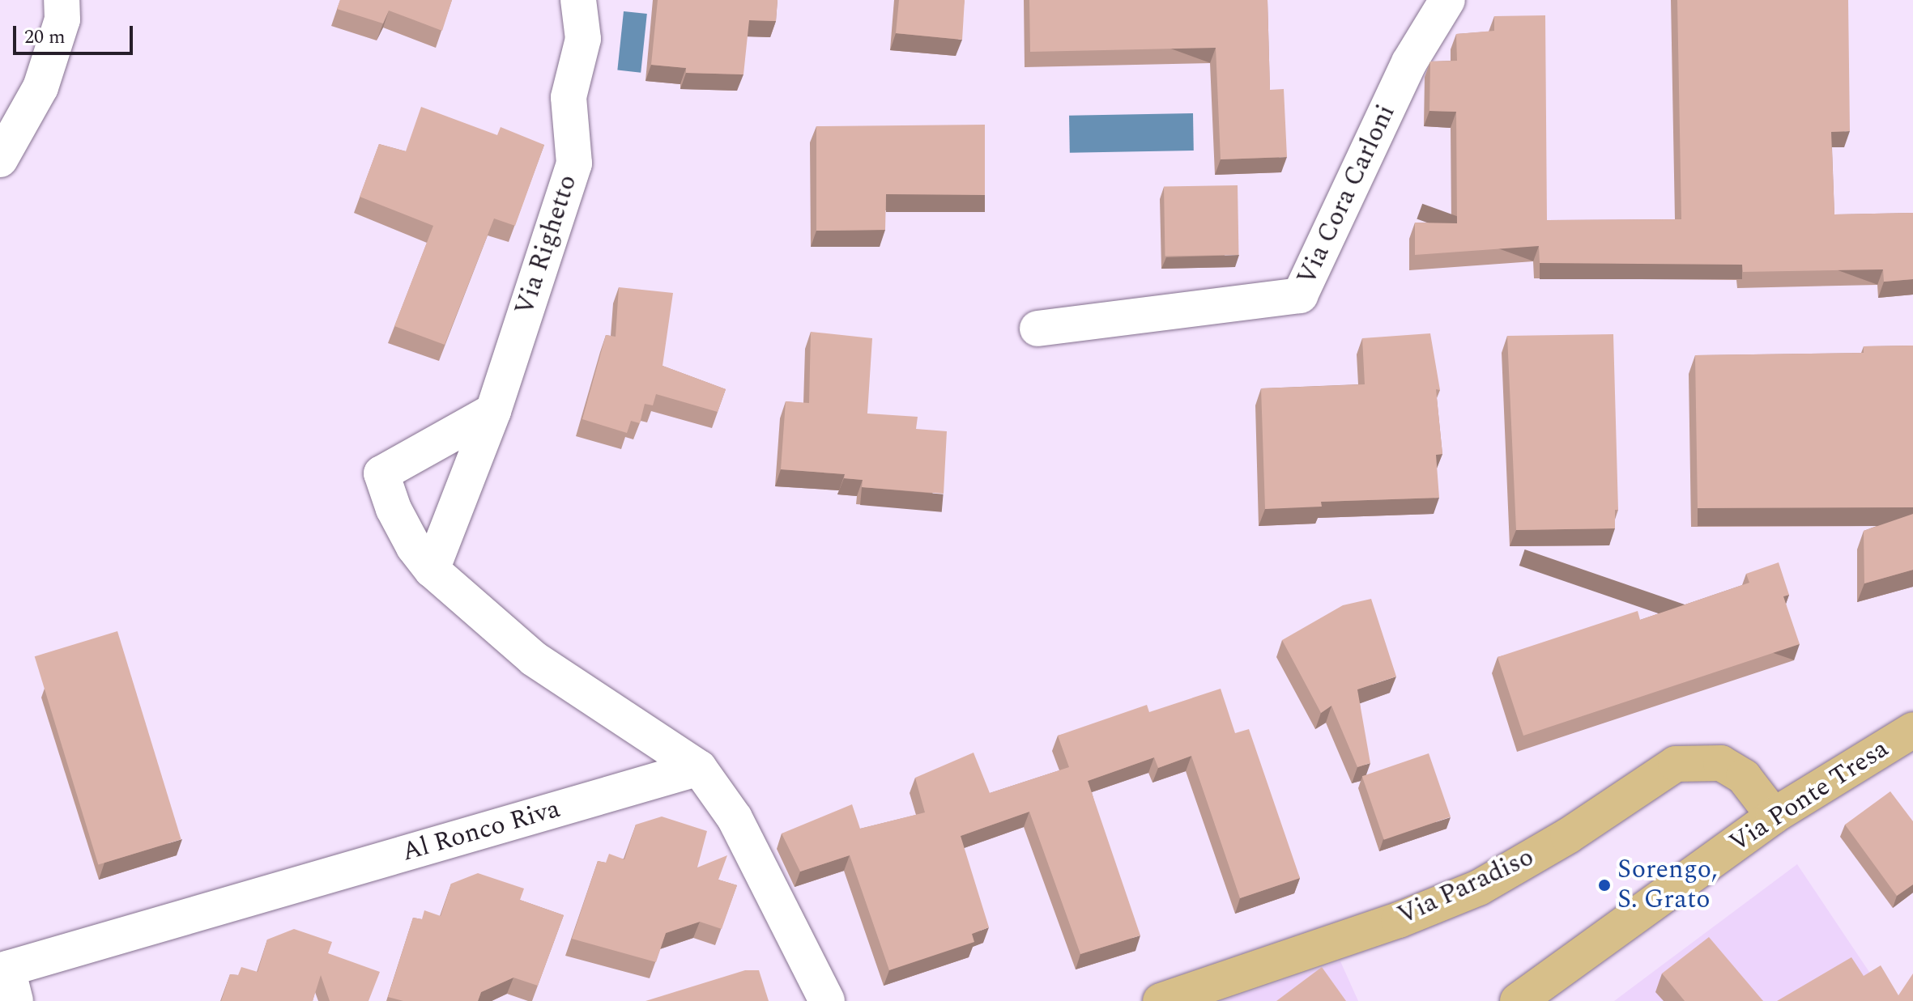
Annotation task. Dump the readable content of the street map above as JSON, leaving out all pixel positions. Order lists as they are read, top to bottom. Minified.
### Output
{"streets":{"main road":["Via Ponte Tresa","Via Paradiso"],"street":["Via Cora Carloni","Via Righetto","Al Ronco Riva"]},"crossings":[["Via Ponte Tresa","Via Paradiso"]],"places":["Sorengo, S. Grato"],"scale_bar":"20 m"}
